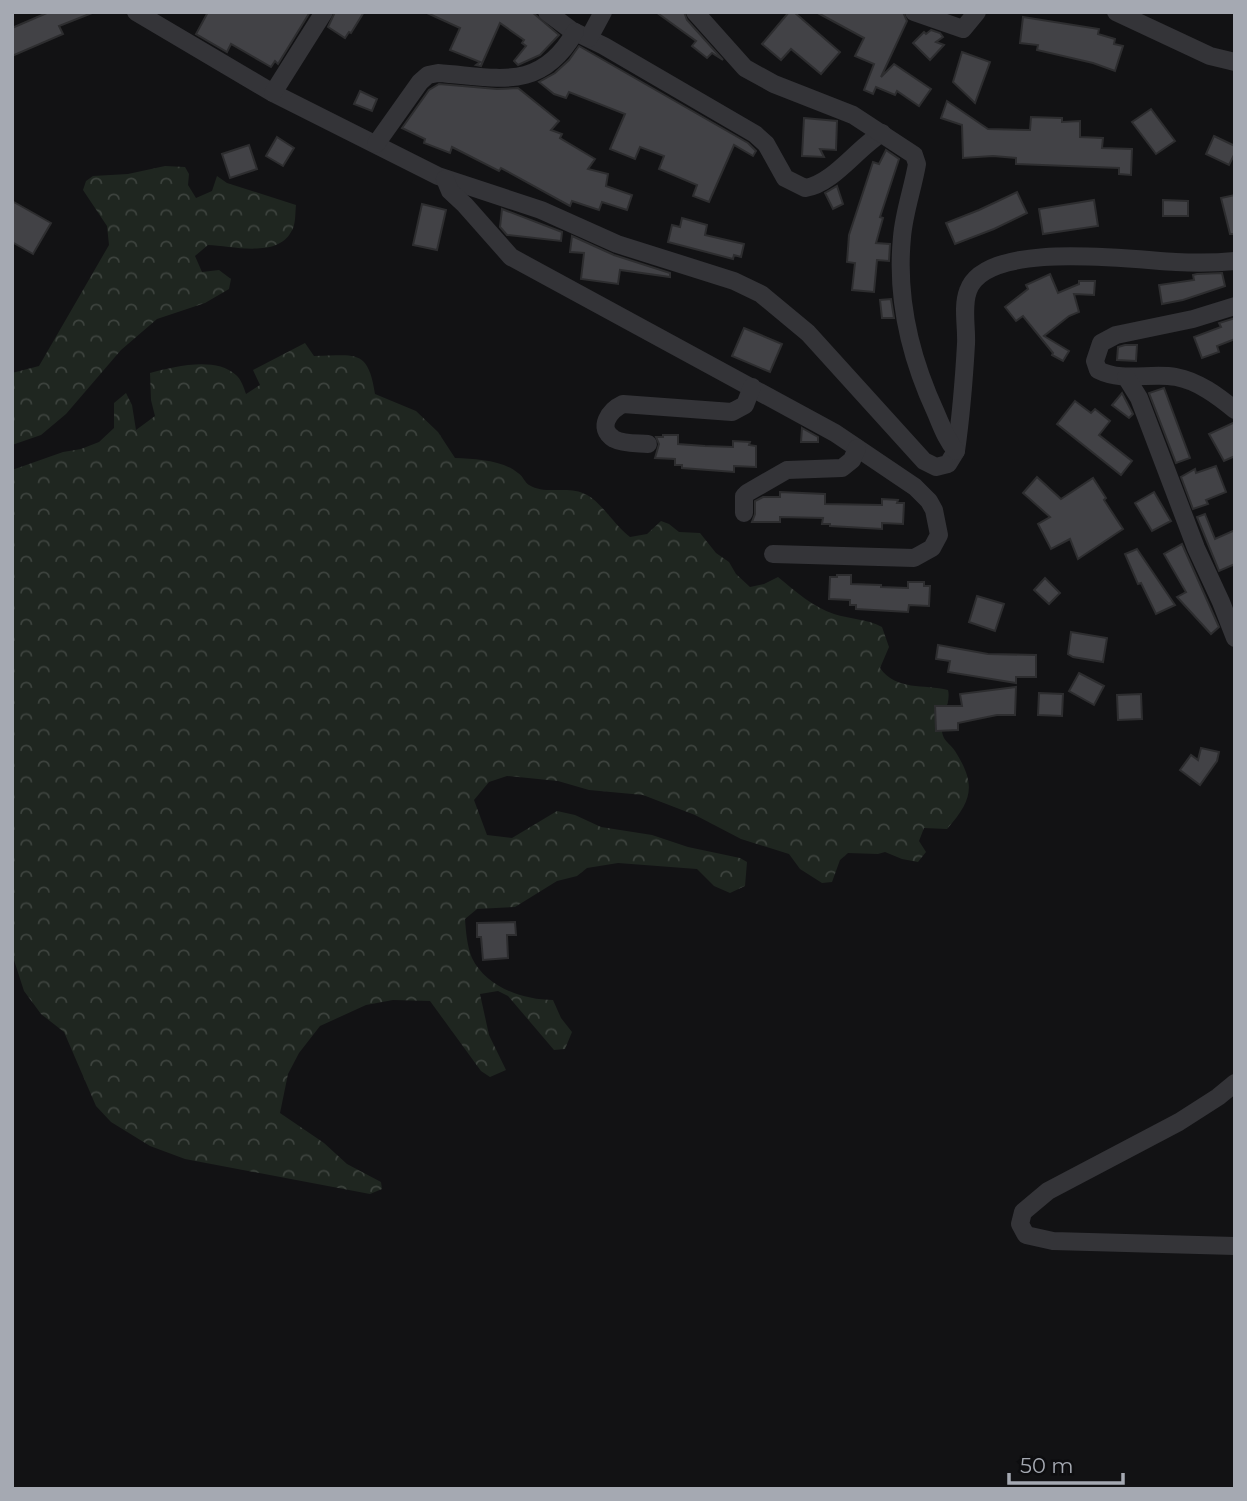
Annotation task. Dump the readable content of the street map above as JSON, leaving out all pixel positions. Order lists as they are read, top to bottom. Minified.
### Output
{"scale_bar":"50 m"}
